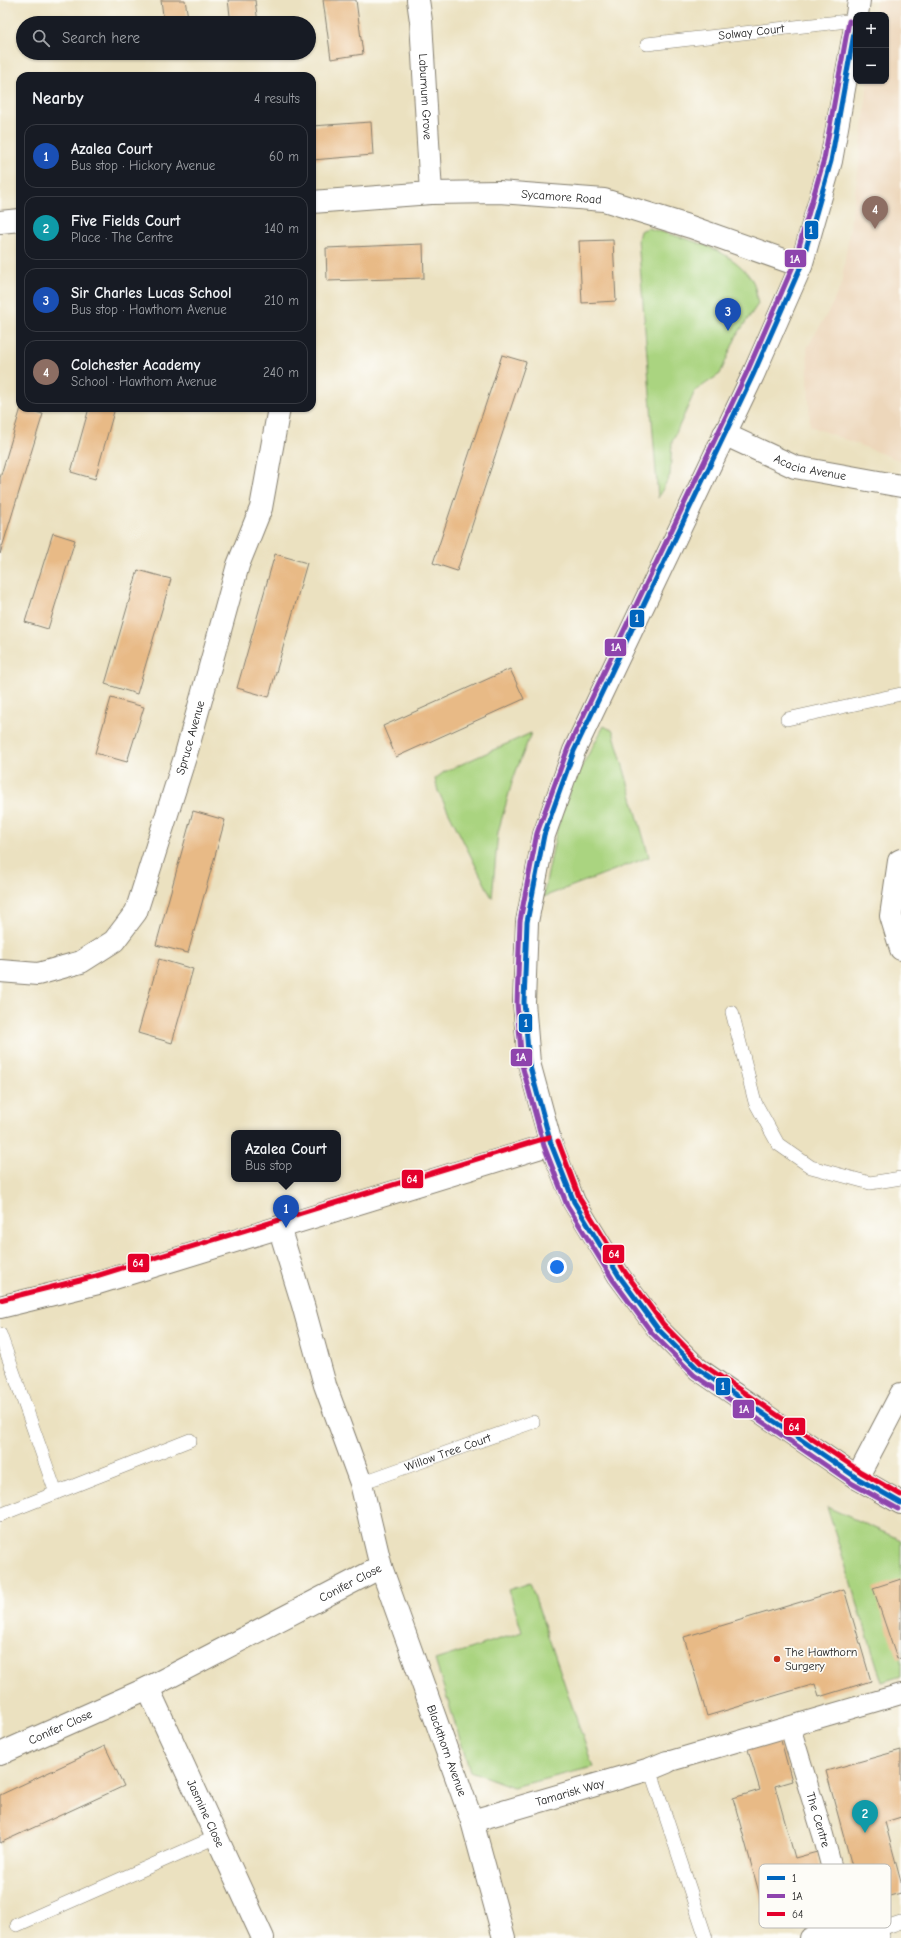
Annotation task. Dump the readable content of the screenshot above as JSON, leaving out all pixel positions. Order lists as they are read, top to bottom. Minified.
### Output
{"streets":{"street":["Laburnum Grove","Sycamore Road","Acacia Avenue","Spruce Avenue","Conifer Close","Blackthorn Avenue","Tamarisk Way","Jasmine Close","The Centre"],"lane":["Solway Court","Willow Tree Court"]},"crossings":[["Laburnum Grove","Sycamore Road"],["Willow Tree Court","Conifer Close"],["Conifer Close","Blackthorn Avenue"],["Conifer Close","Jasmine Close"],["Blackthorn Avenue","Tamarisk Way"]],"places":["The Hawthorn Surgery"],"lines":["transit line 1A","transit line 1","transit line 64"],"legend":["1","1A","64"],"page":{"map_buttons":["+","−"],"search":"Search here","heading":["Nearby","4 results"],"list":[{"mark":"1","name":"Azalea Court","note":"Bus stop · Hickory Avenue","value":"60 m"},{"mark":"2","name":"Five Fields Court","note":"Place · The Centre","value":"140 m"},{"mark":"3","name":"Sir Charles Lucas School","note":"Bus stop · Hawthorn Avenue","value":"210 m"},{"mark":"4","name":"Colchester Academy","note":"School · Hawthorn Avenue","value":"240 m"}],"pins":["4","3","1","2"],"popup":["Azalea Court","Bus stop"]}}
